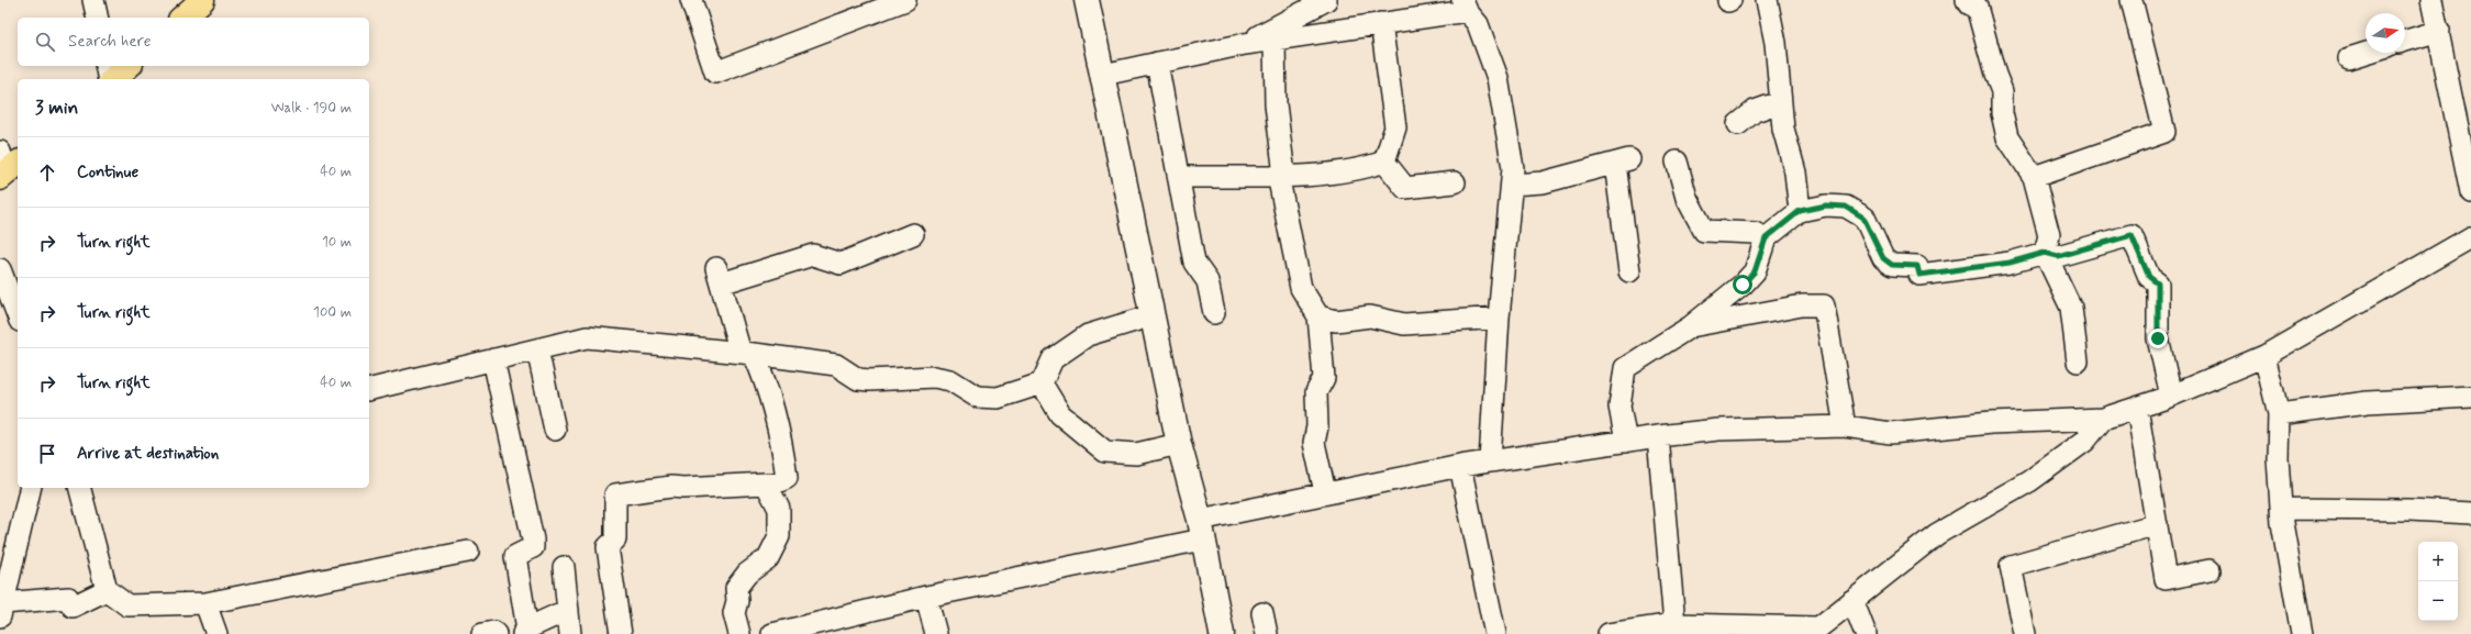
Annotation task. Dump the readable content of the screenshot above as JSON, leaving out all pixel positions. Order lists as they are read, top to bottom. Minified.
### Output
{"north":"right","page":{"search":"Search here","heading":["3 min","Walk · 190 m"],"list":[["Continue","40 m"],["Turn right","10 m"],["Turn right","100 m"],["Turn right","40 m"],"Arrive at destination"],"map_buttons":["+","−"]}}
